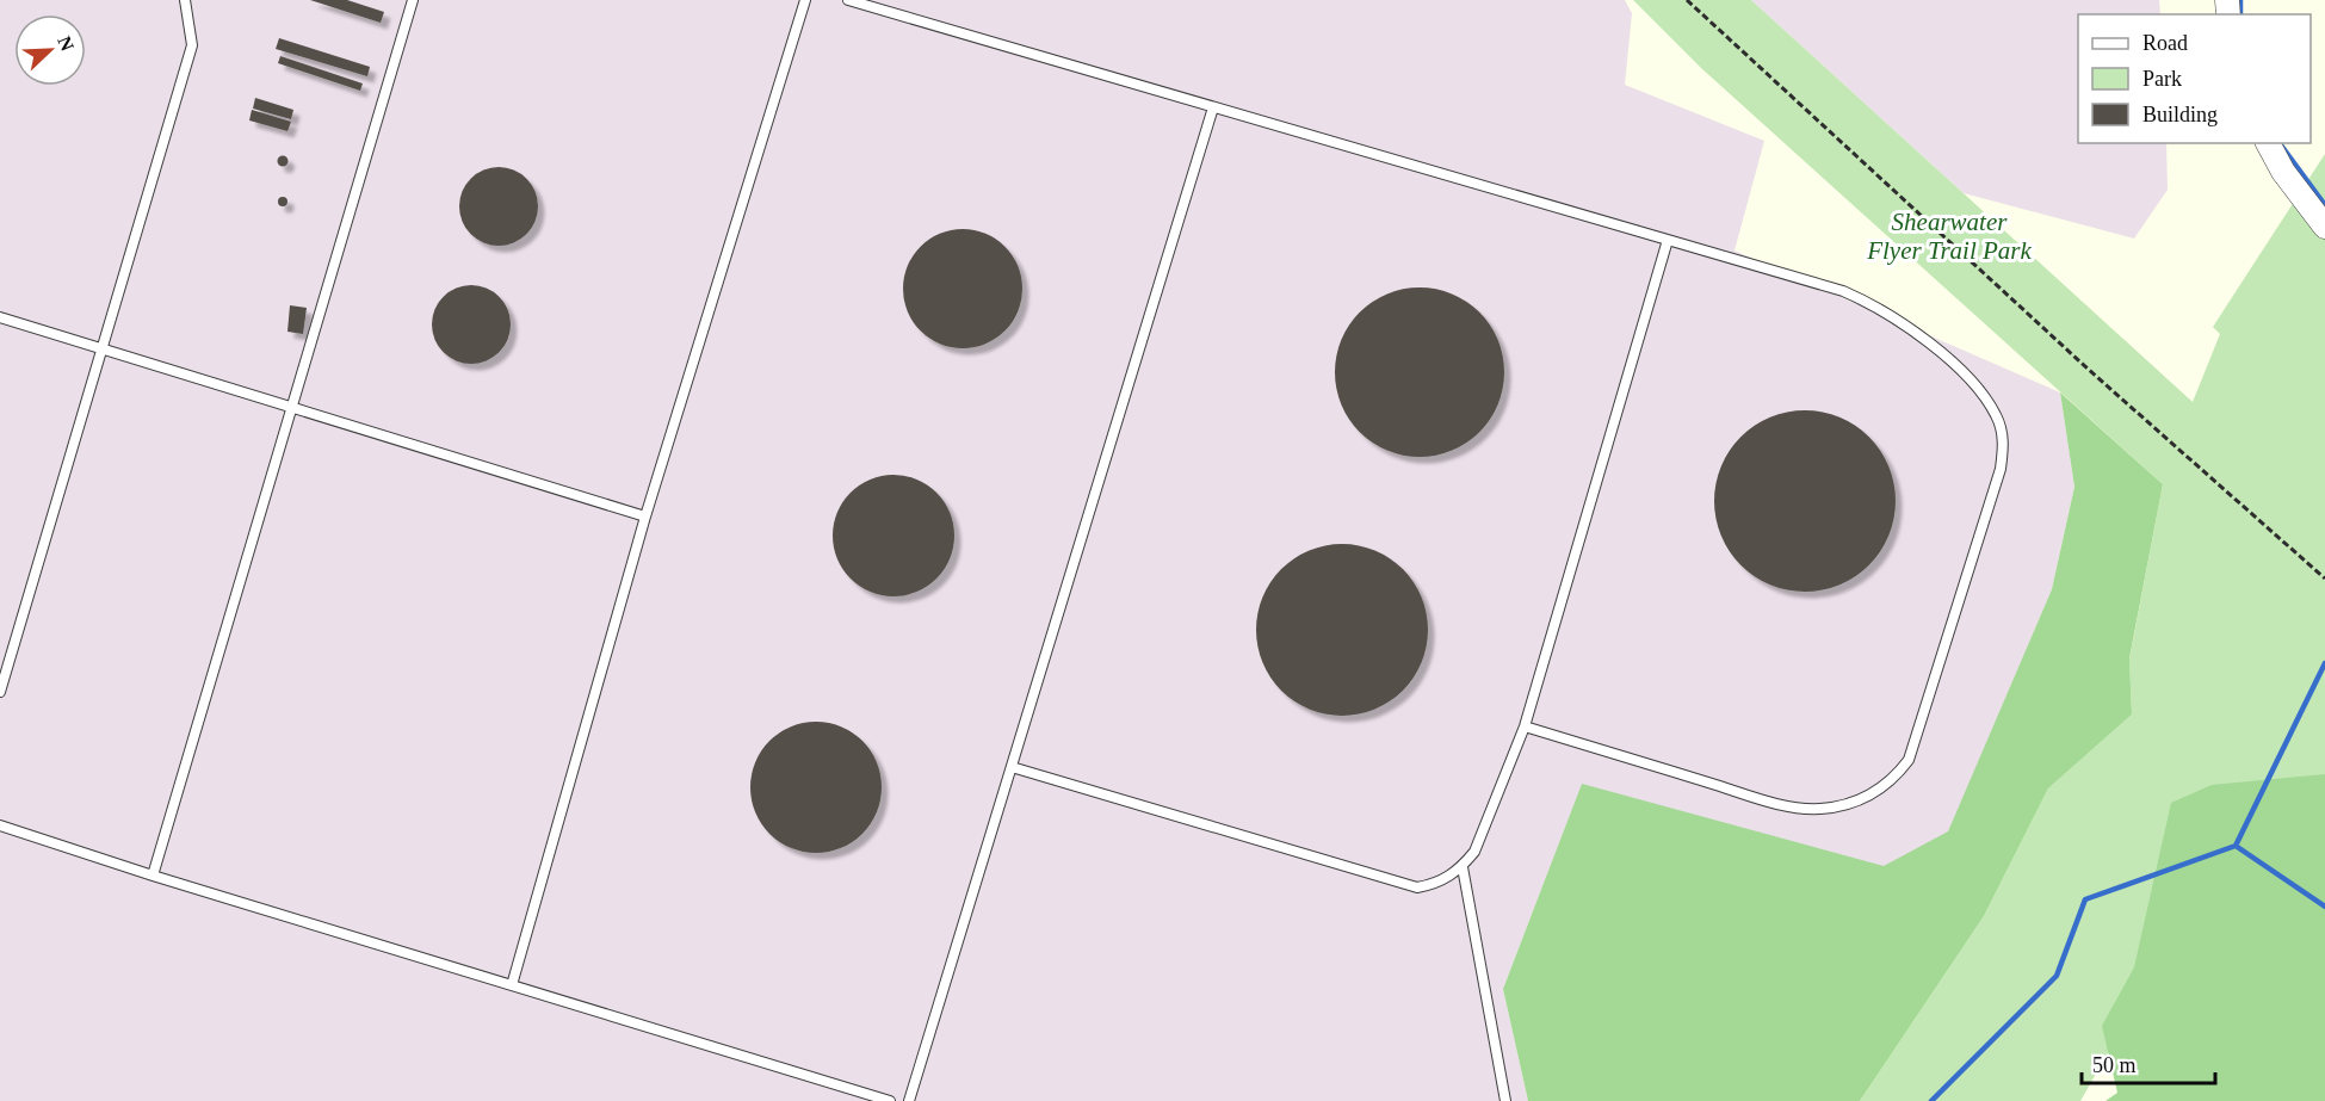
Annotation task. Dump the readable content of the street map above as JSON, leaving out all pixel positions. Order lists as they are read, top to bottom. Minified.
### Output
{"parks":["Shearwater Flyer Trail Park"],"legend":["Road","Park","Building"],"scale_bar":"50 m","north":"top right"}
